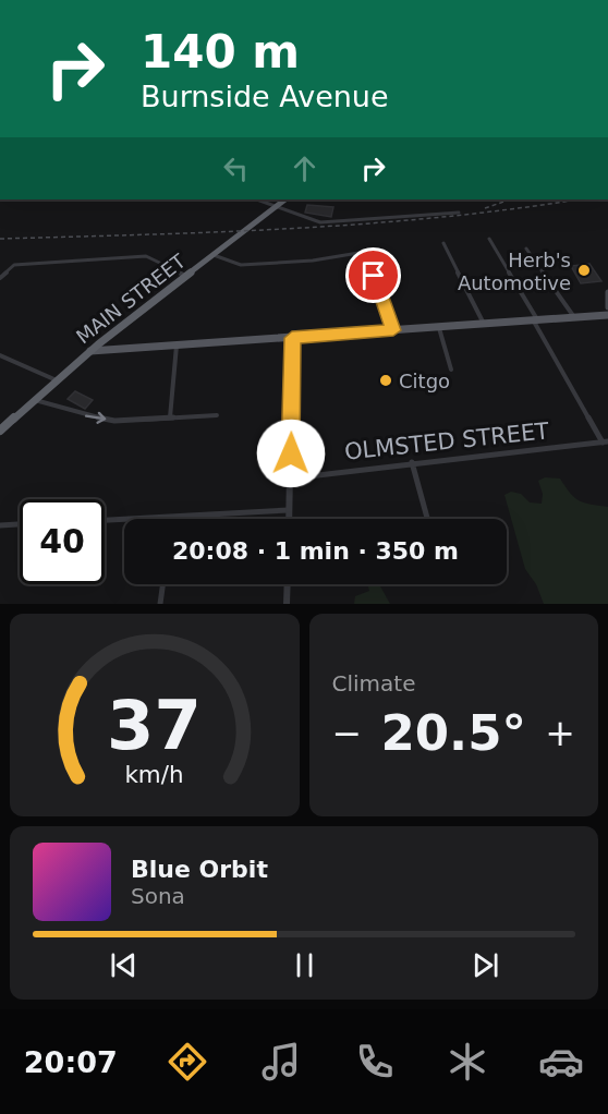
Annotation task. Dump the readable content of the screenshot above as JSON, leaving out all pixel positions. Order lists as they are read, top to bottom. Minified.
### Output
{"streets":{"highway":["MAIN STREET"],"street":["OLMSTED STREET"]},"places":["Herb's Automotive","Citgo"],"page":{"turn":["140 m","Burnside Avenue"],"limit":"40","trip":"20:08 · 1 min · 350 m","tile":"Climate","heat":["−","20.5°","+"],"song":["Blue Orbit","Sona"],"tabs":"20:07","gauge":["37","km/h"]}}
